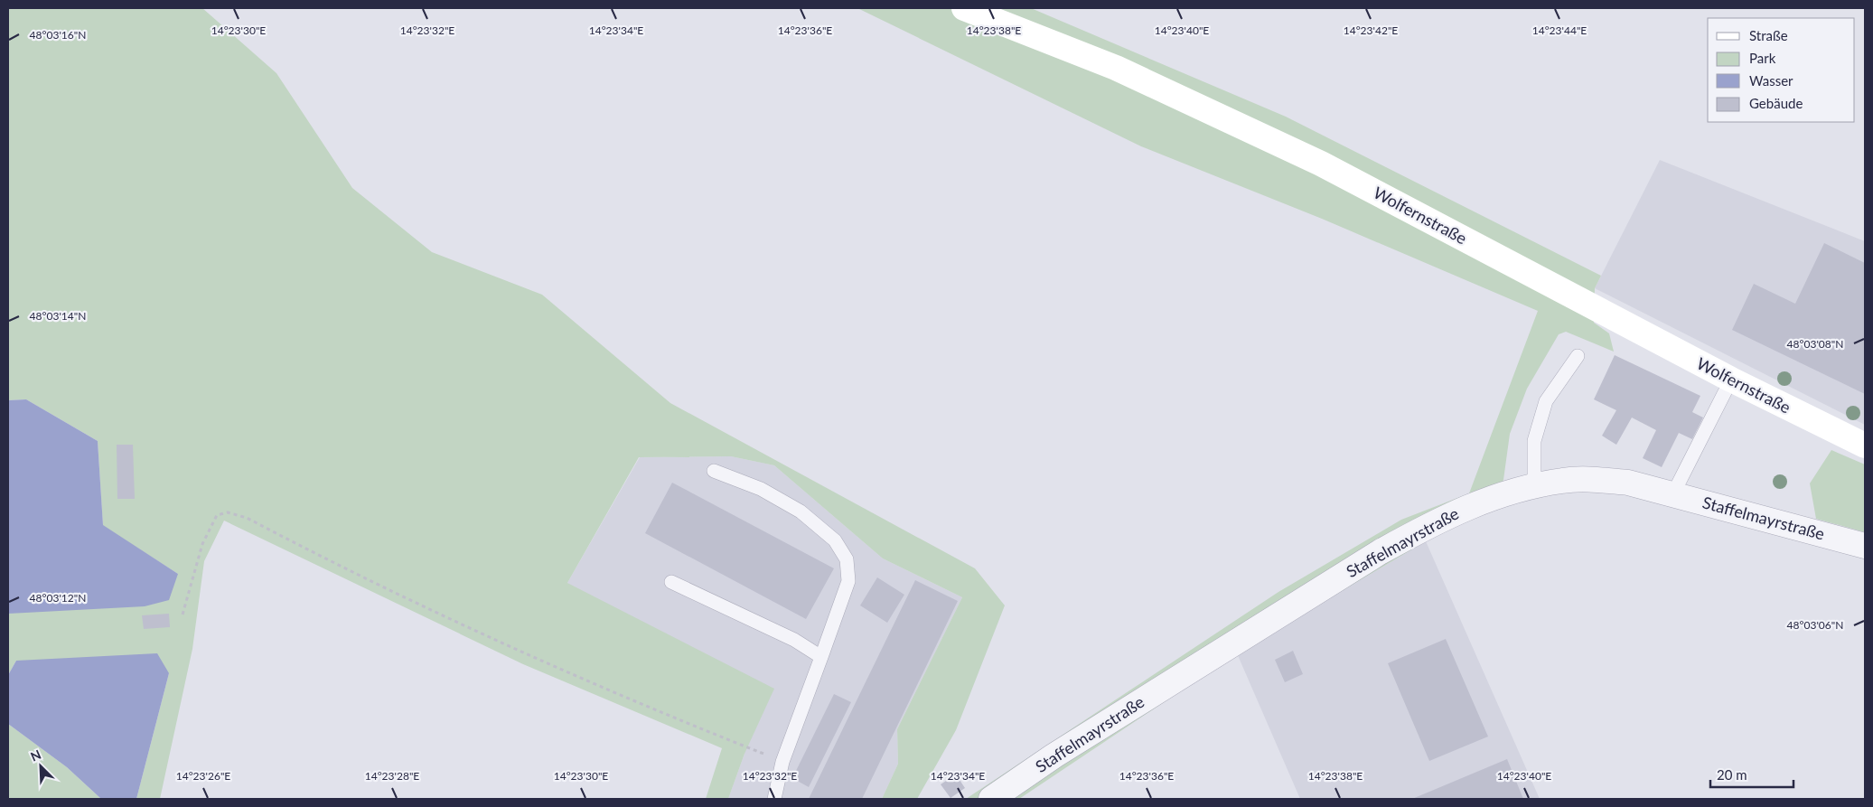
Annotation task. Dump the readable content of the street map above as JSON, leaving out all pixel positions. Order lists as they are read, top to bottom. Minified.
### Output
{"streets":{"main road":["Wolfernstraße"],"street":["Staffelmayrstraße"]},"legend":["Straße","Park","Wasser","Gebäude"],"scale_bar":"20 m","north":"top left","coordinates":["14°23'38\"E","14°23'30\"E","14°23'32\"E","14°23'34\"E","14°23'36\"E","14°23'40\"E","14°23'42\"E","14°23'44\"E","48°03'16\"N","48°03'14\"N","48°03'08\"N","48°03'12\"N","48°03'06\"N","14°23'26\"E","14°23'28\"E"]}
